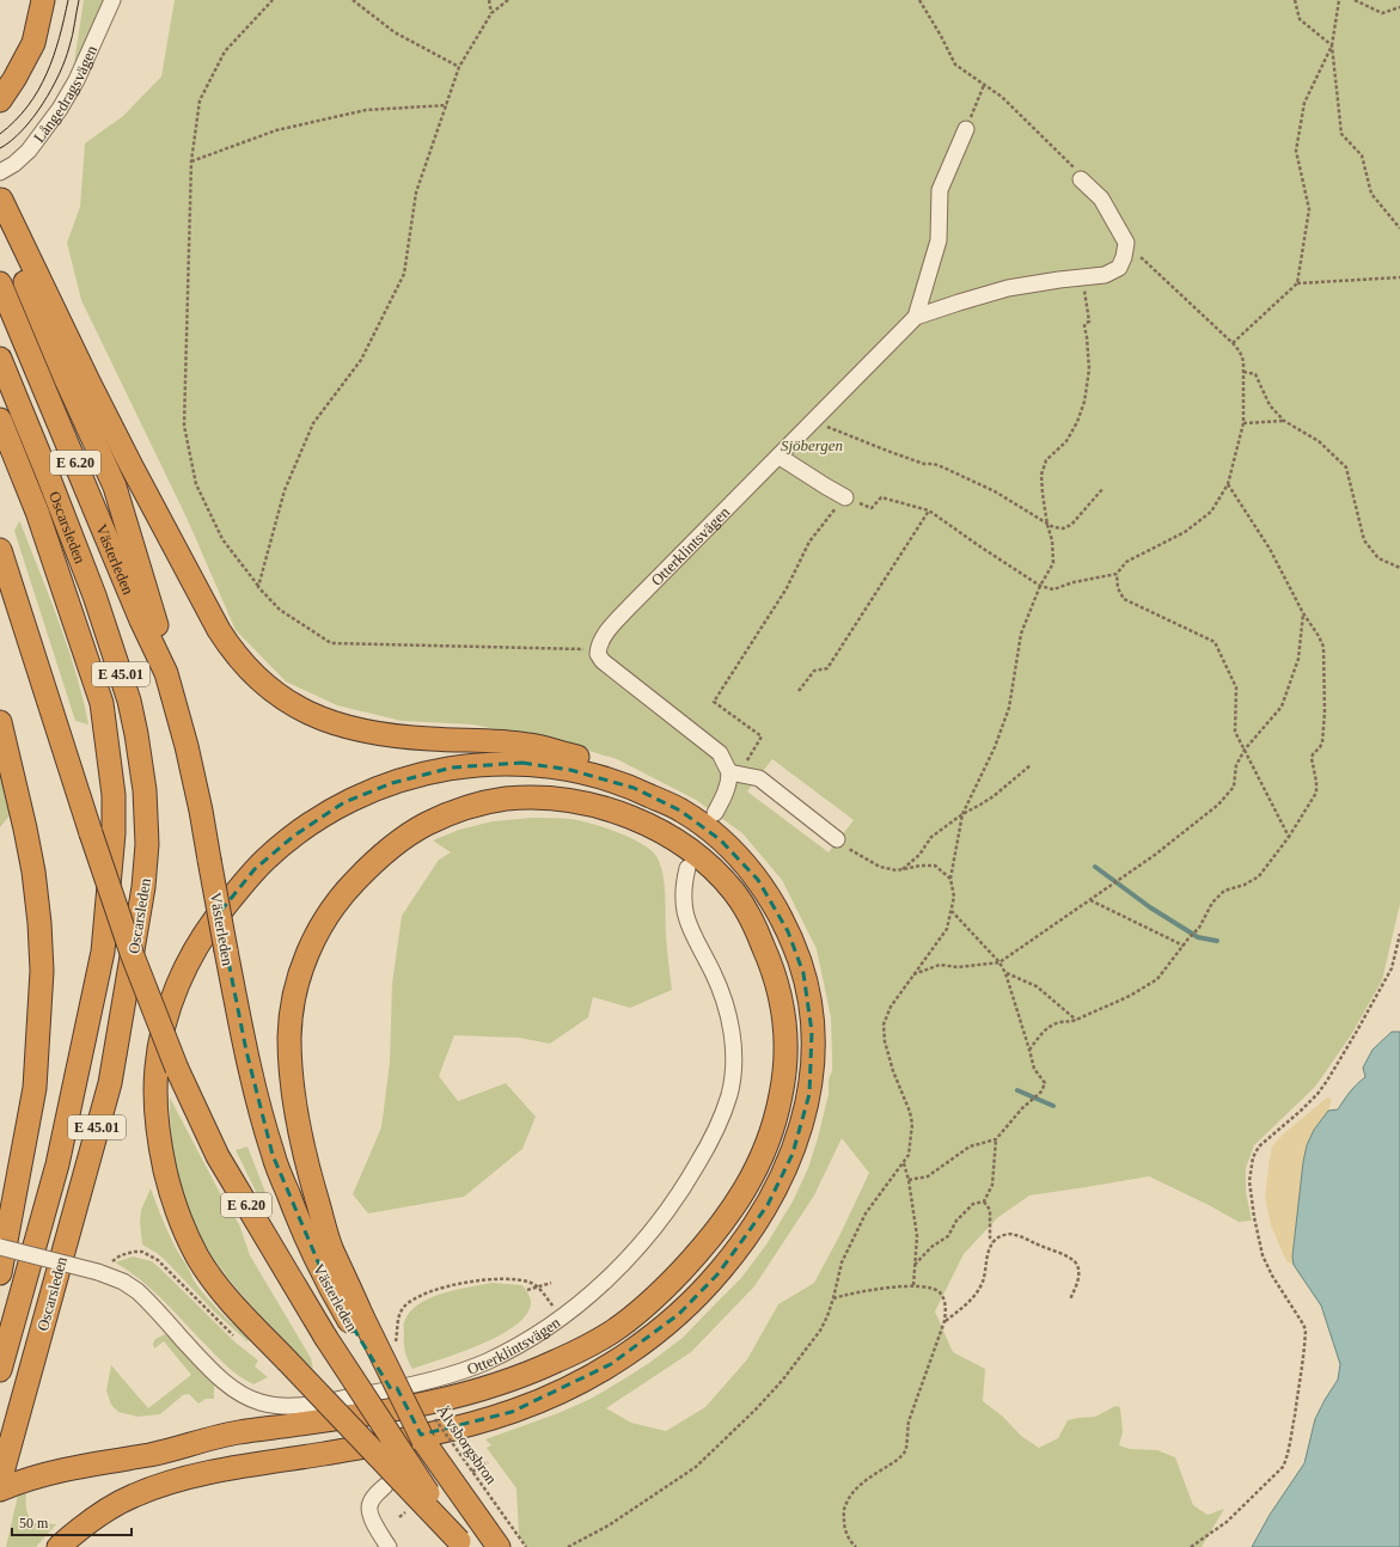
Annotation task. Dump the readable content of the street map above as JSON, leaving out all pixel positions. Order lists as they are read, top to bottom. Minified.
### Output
{"streets":{"highway":["E 6.20","Oscarsleden","Västerleden","E 45.01"],"street":["Långedragsvägen","Otterklintsvägen"],"path":["Älvsborgsbron"]},"crossings":[["E 6.20","Västerleden"]],"parks":["Sjöbergen"],"scale_bar":"50 m"}
